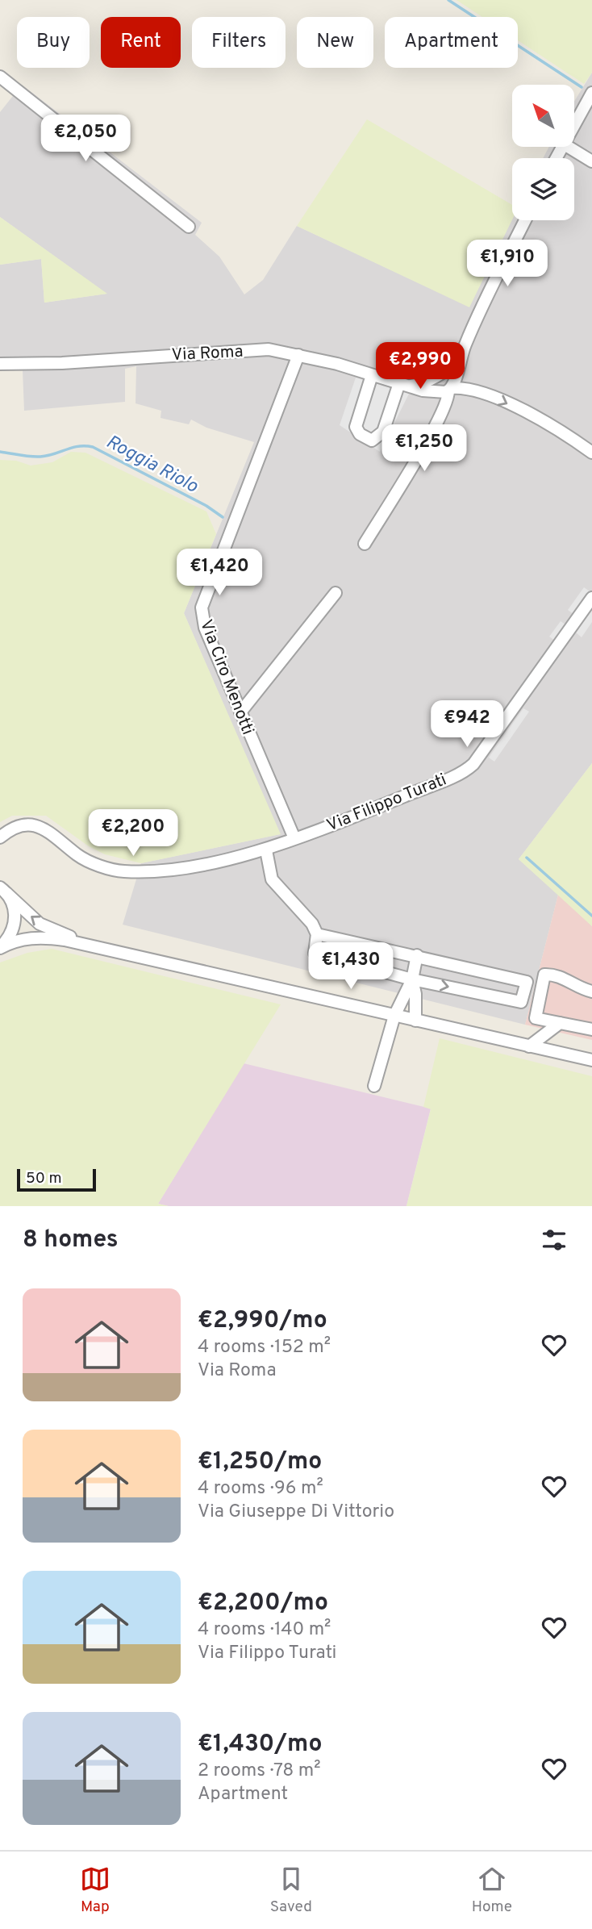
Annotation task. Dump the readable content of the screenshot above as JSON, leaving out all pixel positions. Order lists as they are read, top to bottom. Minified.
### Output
{"streets":{"street":["Via Roma","Via Ciro Menotti","Via Filippo Turati"]},"crossings":[["Via Roma","Via Ciro Menotti"],["Via Ciro Menotti","Via Filippo Turati"]],"water":["Roggia Riolo"],"scale_bar":"50 m","north":"top left","page":{"chip":["Buy","Rent","Filters","New","Apartment"],"price":["€2,050","€1,910","€2,990","€1,250","€1,420","€942","€2,200","€1,430"],"scale":"50 m","heading":"8 homes","list":[{"name":"€2,990/mo","note":"4 rooms · 152 m² · Via Roma"},{"name":"€1,250/mo","note":"4 rooms · 96 m² · Via Giuseppe Di Vittorio"},{"name":"€2,200/mo","note":"4 rooms · 140 m² · Via Filippo Turati"},{"name":"€1,430/mo","note":"2 rooms · 78 m² · Apartment"}],"tabs":["Map","Saved","Home"]}}
